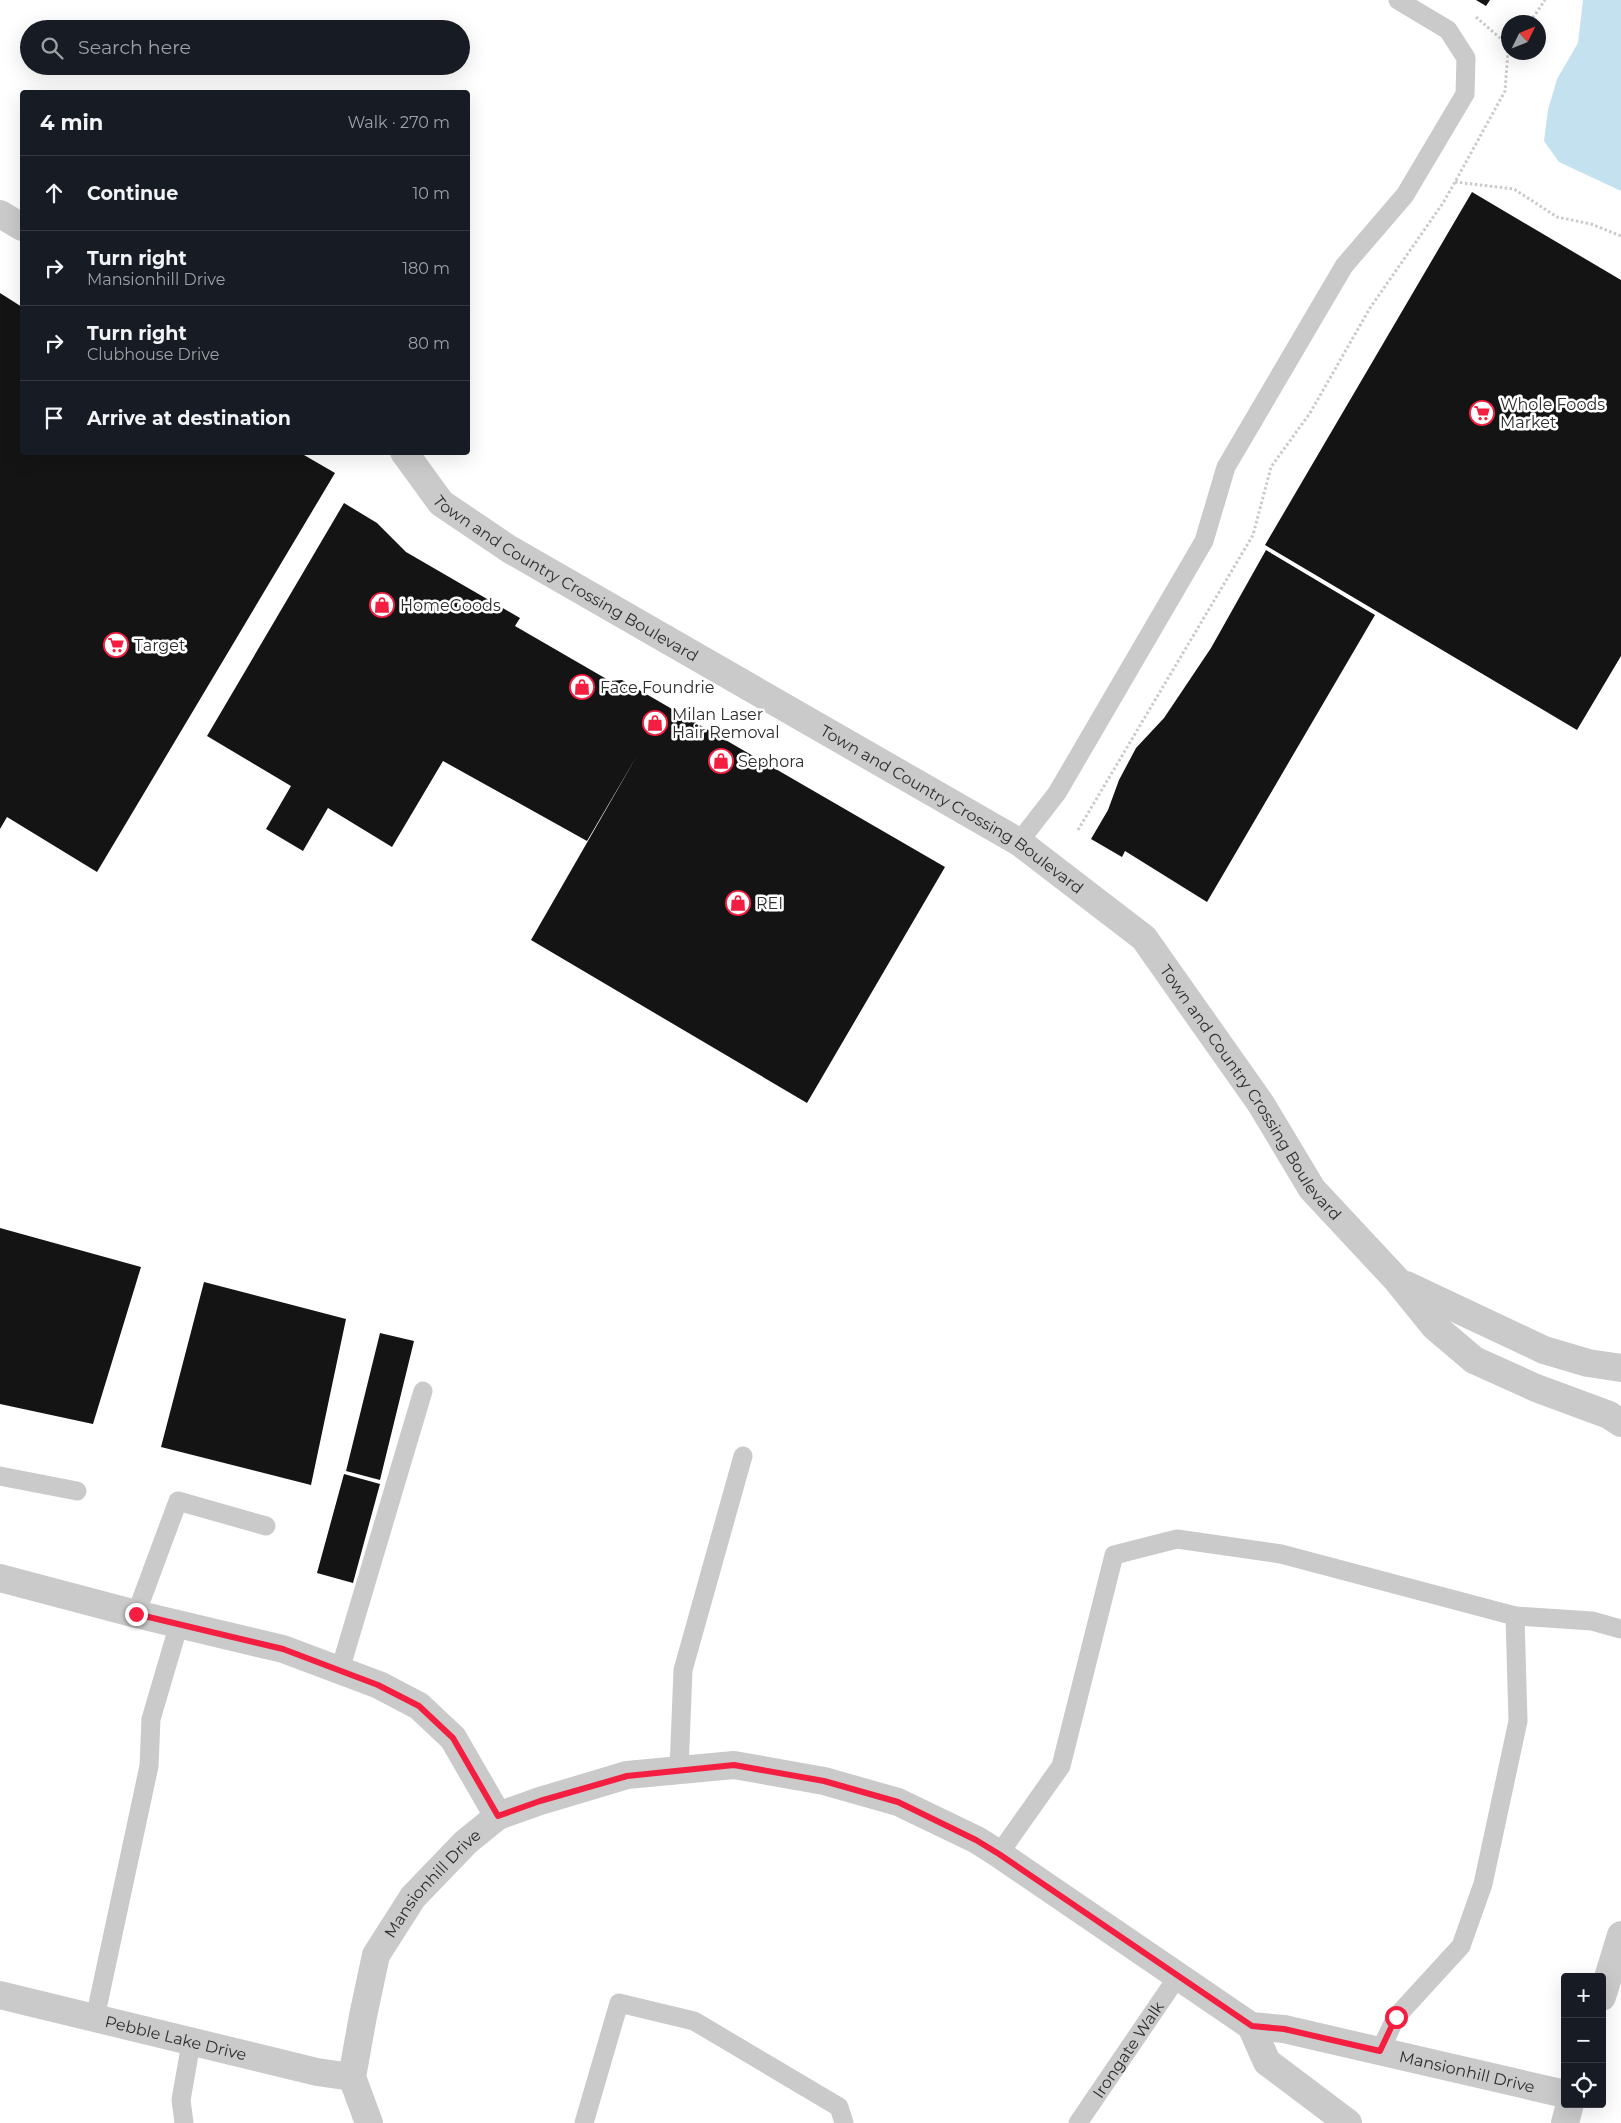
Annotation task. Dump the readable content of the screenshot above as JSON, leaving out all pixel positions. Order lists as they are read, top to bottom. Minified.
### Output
{"streets":{"street":["Town and Country Crossing Boulevard","Mansionhill Drive","Pebble Lake Drive"],"lane":["Irongate Walk"]},"crossings":[["Mansionhill Drive","Pebble Lake Drive"],["Mansionhill Drive","Irongate Walk"]],"places":{"supermarket":["Whole Foods Market","Target"],"shop":["HomeGoods","Face Foundrie","Milan Laser Hair Removal","Sephora","REI"]},"north":"top right","page":{"search":"Search here","heading":["4 min","Walk · 270 m"],"list":[["Continue","10 m"],["Turn right","Mansionhill Drive","180 m"],["Turn right","Clubhouse Drive","80 m"],"Arrive at destination"],"map_buttons":["+","−"]}}
